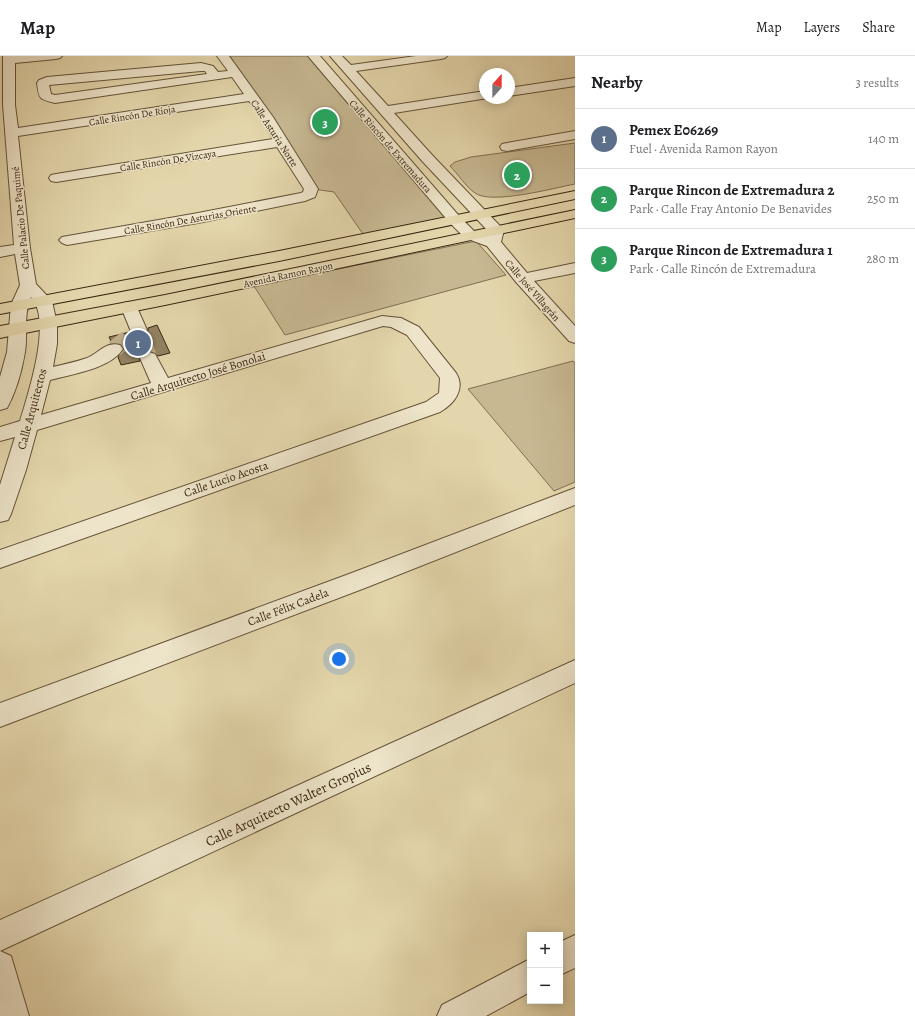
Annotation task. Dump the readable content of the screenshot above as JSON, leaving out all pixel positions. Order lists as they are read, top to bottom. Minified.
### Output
{"streets":{"main road":["Avenida Ramon Rayon"],"street":["Calle Rincón De Rioja","Calle Asturia Norte","Calle Rincón de Extremadura","Calle Rincón De Vizcaya","Calle Palacio De Paquimé","Calle Rincón De Asturias Oriente","Calle José Villagrán","Calle Arquitecto José Bonolai","Calle Arquitectos","Calle Lucio Acosta","Calle Félix Cadela","Calle Arquitecto Walter Gropius"]},"crossings":[["Calle Rincón De Rioja","Calle Asturia Norte"],["Calle Rincón De Rioja","Calle Palacio De Paquimé"],["Calle Asturia Norte","Calle Rincón De Vizcaya"],["Calle Asturia Norte","Calle Rincón De Asturias Oriente"],["Calle Rincón de Extremadura","Avenida Ramon Rayon"],["Calle Rincón de Extremadura","Calle José Villagrán"],["Calle Palacio De Paquimé","Avenida Ramon Rayon"],["Calle Palacio De Paquimé","Calle Arquitectos"],["Avenida Ramon Rayon","Calle José Villagrán"],["Avenida Ramon Rayon","Calle Arquitectos"],["Calle Arquitecto José Bonolai","Calle Arquitectos"],["Calle Arquitecto José Bonolai","Calle Lucio Acosta"]],"north":"top","page":{"header":"Map","nav":["Map","Layers","Share"],"heading":["Nearby","3 results"],"pins":["3","2","1"],"list":[{"mark":"1","name":"Pemex E06269","note":"Fuel · Avenida Ramon Rayon","value":"140 m"},{"mark":"2","name":"Parque Rincon de Extremadura 2","note":"Park · Calle Fray Antonio De Benavides","value":"250 m"},{"mark":"3","name":"Parque Rincon de Extremadura 1","note":"Park · Calle Rincón de Extremadura","value":"280 m"}],"map_buttons":["+","−"]}}
